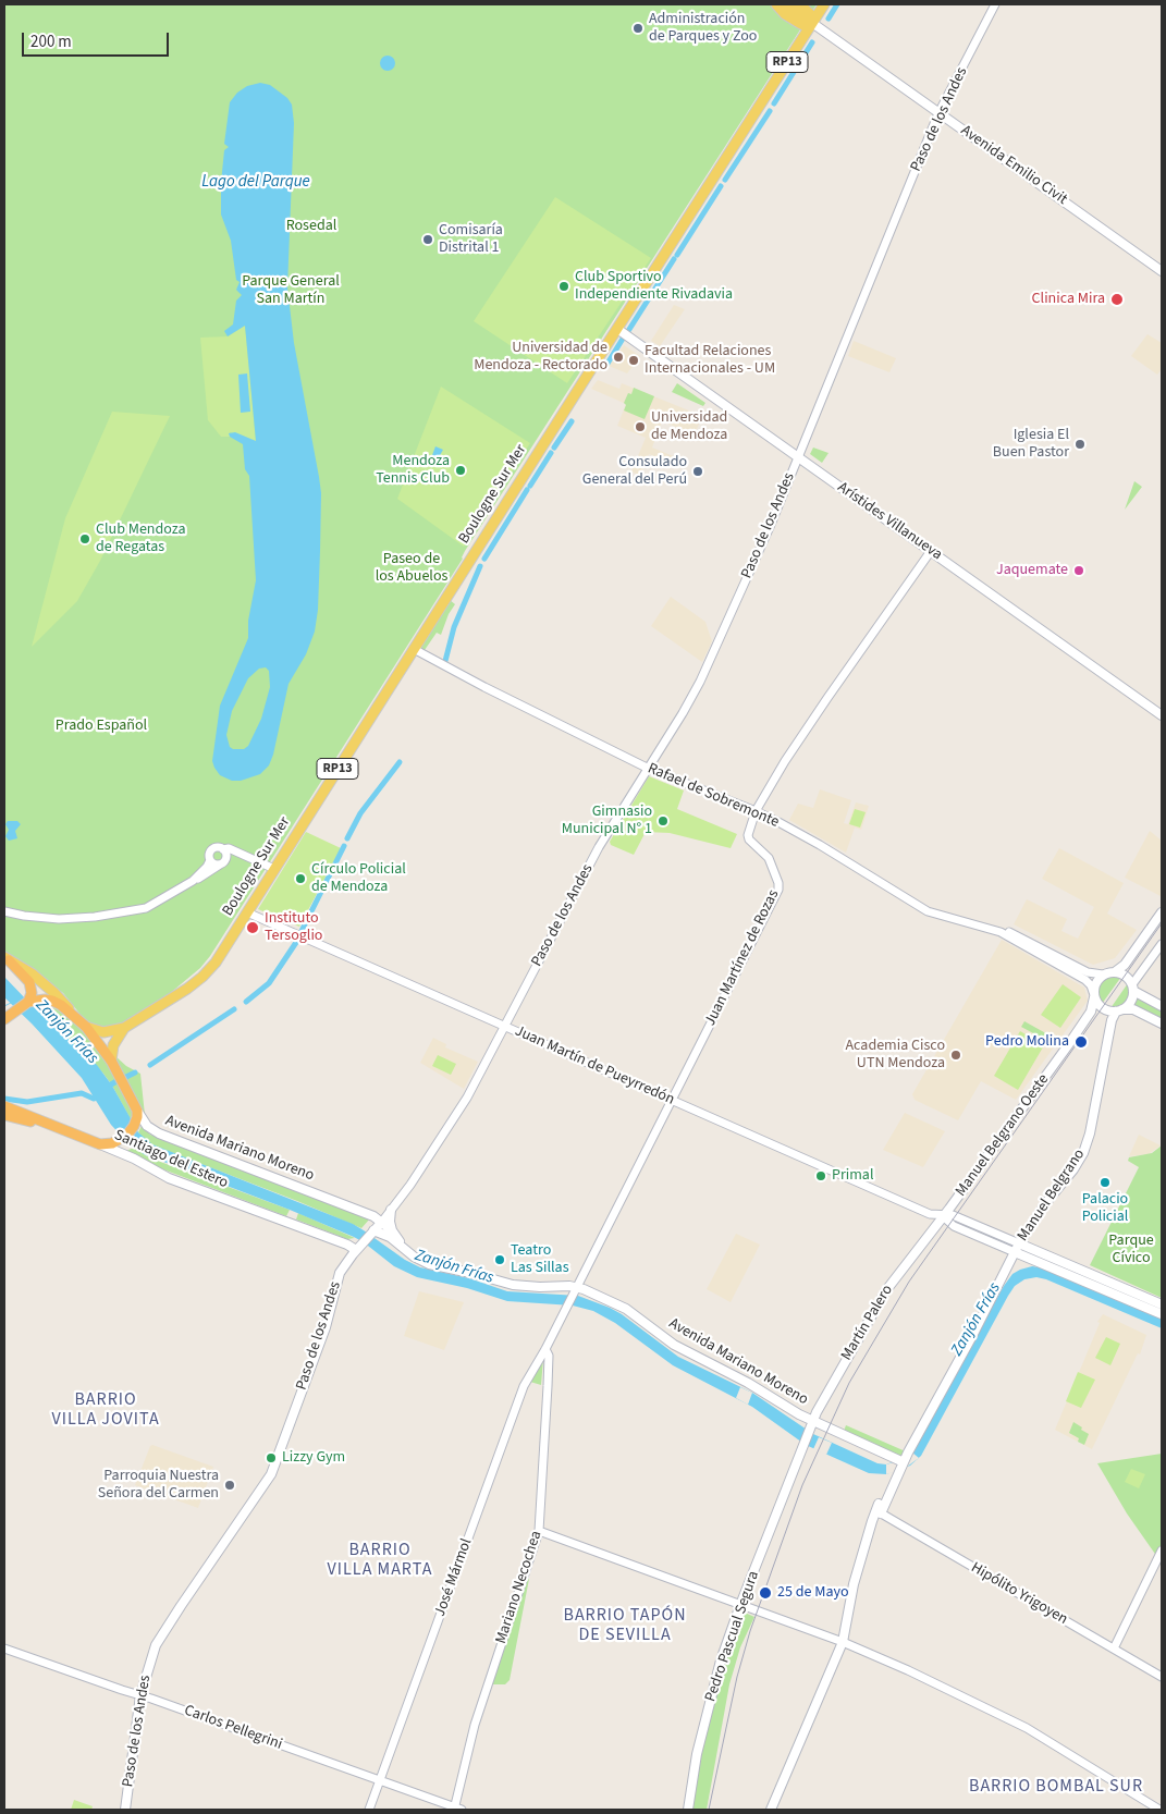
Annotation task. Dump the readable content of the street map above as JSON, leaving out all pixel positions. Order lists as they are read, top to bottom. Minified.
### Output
{"streets":{"highway":["Avenida Mariano Moreno","Santiago del Estero"],"main road":["RP13","Paso de los Andes","Avenida Emilio Civit","Boulogne Sur Mer","Arístides Villanueva","Manuel Belgrano Oeste","Manuel Belgrano","Martín Palero","Pedro Pascual Segura"],"street":["Rafael de Sobremonte","Juan Martínez de Rozas","Juan Martín de Pueyrredón","José Mármol","Mariano Necochea","Hipólito Yrigoyen","Carlos Pellegrini"]},"crossings":[["Paso de los Andes","Avenida Emilio Civit"],["Paso de los Andes","Arístides Villanueva"],["Paso de los Andes","Rafael de Sobremonte"],["Paso de los Andes","Juan Martín de Pueyrredón"],["Paso de los Andes","Avenida Mariano Moreno"],["Paso de los Andes","Santiago del Estero"],["Paso de los Andes","Carlos Pellegrini"],["Avenida Emilio Civit","Boulogne Sur Mer"],["Boulogne Sur Mer","Arístides Villanueva"],["Boulogne Sur Mer","Rafael de Sobremonte"],["Boulogne Sur Mer","Juan Martín de Pueyrredón"],["Boulogne Sur Mer","Avenida Mariano Moreno"],["Arístides Villanueva","Juan Martínez de Rozas"],["Rafael de Sobremonte","Juan Martínez de Rozas"],["Rafael de Sobremonte","Manuel Belgrano Oeste"],["Rafael de Sobremonte","Manuel Belgrano"],["Juan Martínez de Rozas","Juan Martín de Pueyrredón"],["Juan Martínez de Rozas","Avenida Mariano Moreno"],["Juan Martínez de Rozas","José Mármol"],["Juan Martínez de Rozas","Mariano Necochea"],["Juan Martín de Pueyrredón","Manuel Belgrano Oeste"],["Juan Martín de Pueyrredón","Manuel Belgrano"],["Juan Martín de Pueyrredón","Martín Palero"],["Manuel Belgrano Oeste","Manuel Belgrano"],["Manuel Belgrano Oeste","Martín Palero"],["Avenida Mariano Moreno","Manuel Belgrano"],["Avenida Mariano Moreno","Martín Palero"],["Manuel Belgrano","Hipólito Yrigoyen"],["Martín Palero","Pedro Pascual Segura"],["José Mármol","Mariano Necochea"],["José Mármol","Carlos Pellegrini"],["Mariano Necochea","Carlos Pellegrini"]],"districts":["BARRIO VILLA JOVITA","BARRIO VILLA MARTA","BARRIO TAPÓN DE SEVILLA","BARRIO BOMBAL SUR"],"water":["Lago del Parque","Zanjón Frías"],"parks":["Rosedal","Parque General San Martín","Paseo de los Abuelos","Prado Español","Parque Cívico"],"places":["Administración de Parques y Zoo","Comisaría Distrital 1","Club Sportivo Independiente Rivadavia","Clinica Mira","Universidad de Mendoza - Rectorado","Facultad Relaciones Internacionales - UM","Universidad de Mendoza","Iglesia El Buen Pastor","Mendoza Tennis Club","Consulado General del Perú","Club Mendoza de Regatas","Jaquemate","Gimnasio Municipal N° 1","Círculo Policial de Mendoza","Instituto Tersoglio","Pedro Molina","Academia Cisco UTN Mendoza","Primal","Palacio Policial","Teatro Las Sillas","Lizzy Gym","Parroquia Nuestra Señora del Carmen","25 de Mayo"],"scale_bar":"200 m"}
